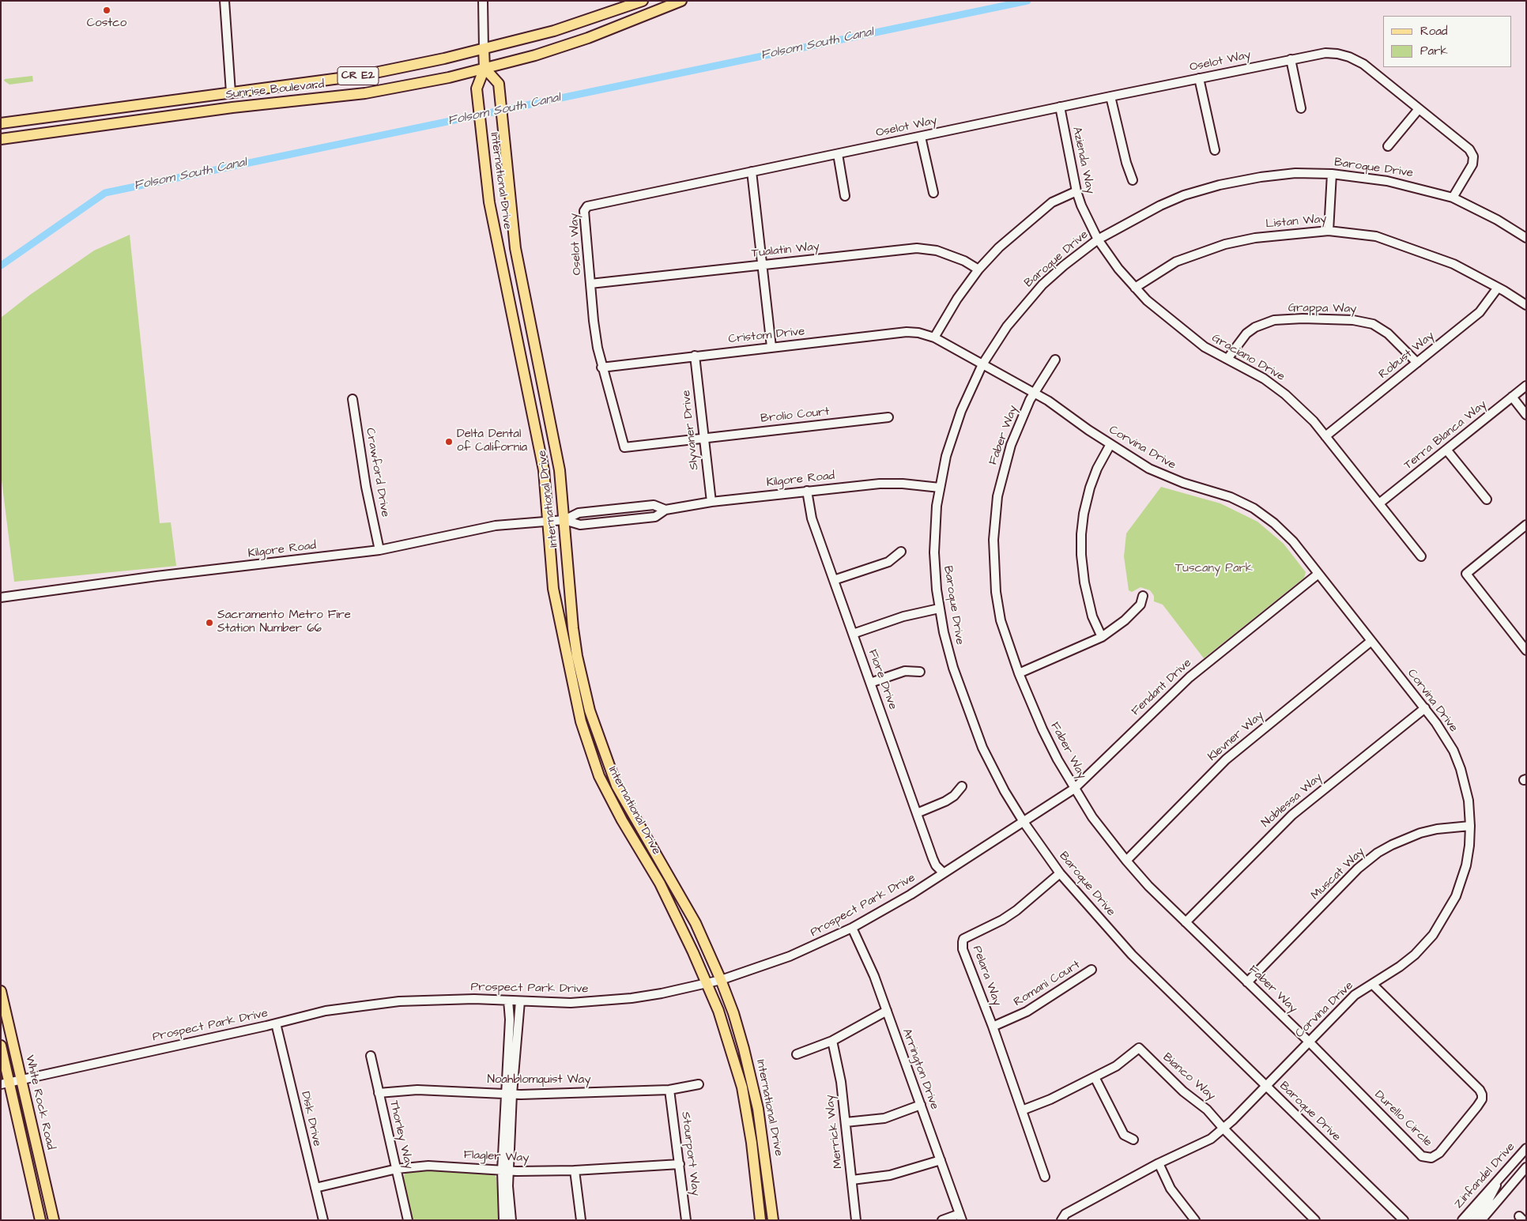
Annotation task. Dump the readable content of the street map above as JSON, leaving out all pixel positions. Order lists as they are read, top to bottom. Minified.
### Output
{"streets":{"main road":["CR E2","Sunrise Boulevard","International Drive","White Rock Road"],"street":["Oselot Way","Azienda Way","Baroque Drive","Listan Way","Tualatin Way","Grappa Way","Cristom Drive","Robust Way","Graciano Drive","Brolio Court","Slyvaner Drive","Faber Way","Terra Blanca Way","Corvina Drive","Crawford Drive","Kilgore Road","Fiore Drive","Fendant Drive","Klevner Way","Noblessa Way","Muscat Way","Prospect Park Drive","Pelara Way","Romani Court","Arrington Drive","Bianco Way","Noahblomquist Way","Disk Drive","Durello Circle","Merrick Way","Thorley Way","Stourport Way","Flagler Way","Zinfandel Drive"]},"crossings":[["Oselot Way","Azienda Way"],["Oselot Way","Baroque Drive"],["Oselot Way","Tualatin Way"],["Oselot Way","Cristom Drive"],["Oselot Way","Brolio Court"],["Oselot Way","Slyvaner Drive"],["Sunrise Boulevard","International Drive"],["Azienda Way","Baroque Drive"],["Azienda Way","Graciano Drive"],["Baroque Drive","Graciano Drive"],["Baroque Drive","Corvina Drive"],["Baroque Drive","Kilgore Road"],["Baroque Drive","Fendant Drive"],["Baroque Drive","Prospect Park Drive"],["Baroque Drive","Pelara Way"],["International Drive","Kilgore Road"],["International Drive","Prospect Park Drive"],["Listan Way","Robust Way"],["Listan Way","Graciano Drive"],["Grappa Way","Robust Way"],["Grappa Way","Graciano Drive"],["Cristom Drive","Slyvaner Drive"],["Cristom Drive","Corvina Drive"],["Robust Way","Graciano Drive"],["Graciano Drive","Terra Blanca Way"],["Brolio Court","Slyvaner Drive"],["Slyvaner Drive","Kilgore Road"],["Faber Way","Corvina Drive"],["Faber Way","Fendant Drive"],["Faber Way","Klevner Way"],["Faber Way","Noblessa Way"],["Faber Way","Muscat Way"],["Faber Way","Durello Circle"],["Corvina Drive","Fendant Drive"],["Corvina Drive","Klevner Way"],["Corvina Drive","Noblessa Way"],["Corvina Drive","Muscat Way"],["Corvina Drive","Bianco Way"],["Corvina Drive","Durello Circle"],["Crawford Drive","Kilgore Road"],["Kilgore Road","Fiore Drive"],["Fiore Drive","Prospect Park Drive"],["Fendant Drive","Prospect Park Drive"],["Prospect Park Drive","Arrington Drive"],["Prospect Park Drive","White Rock Road"],["Prospect Park Drive","Disk Drive"],["Pelara Way","Romani Court"],["Pelara Way","Bianco Way"],["Noahblomquist Way","Thorley Way"],["Noahblomquist Way","Stourport Way"],["Disk Drive","Flagler Way"],["Thorley Way","Flagler Way"],["Stourport Way","Flagler Way"]],"water":["Folsom South Canal"],"parks":["Tuscany Park"],"places":["Costco","Delta Dental of California","Sacramento Metro Fire Station Number 66"],"legend":["Road","Park"]}
